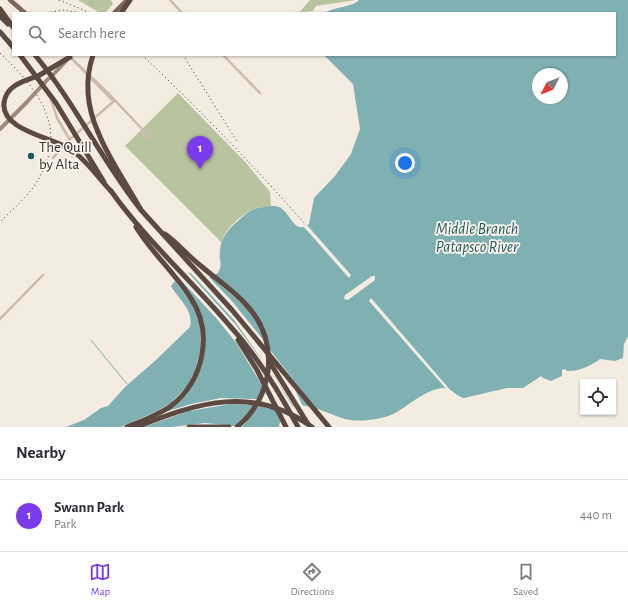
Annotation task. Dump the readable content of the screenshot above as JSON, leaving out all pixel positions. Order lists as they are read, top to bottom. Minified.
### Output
{"water":["Middle Branch Patapsco River"],"places":["The Quill by Alta"],"north":"bottom left","page":{"search":"Search here","pins":"1","heading":"Nearby","list":[{"mark":"1","name":"Swann Park","note":"Park","value":"440 m"}],"nav":["Map","Directions","Saved"]}}
